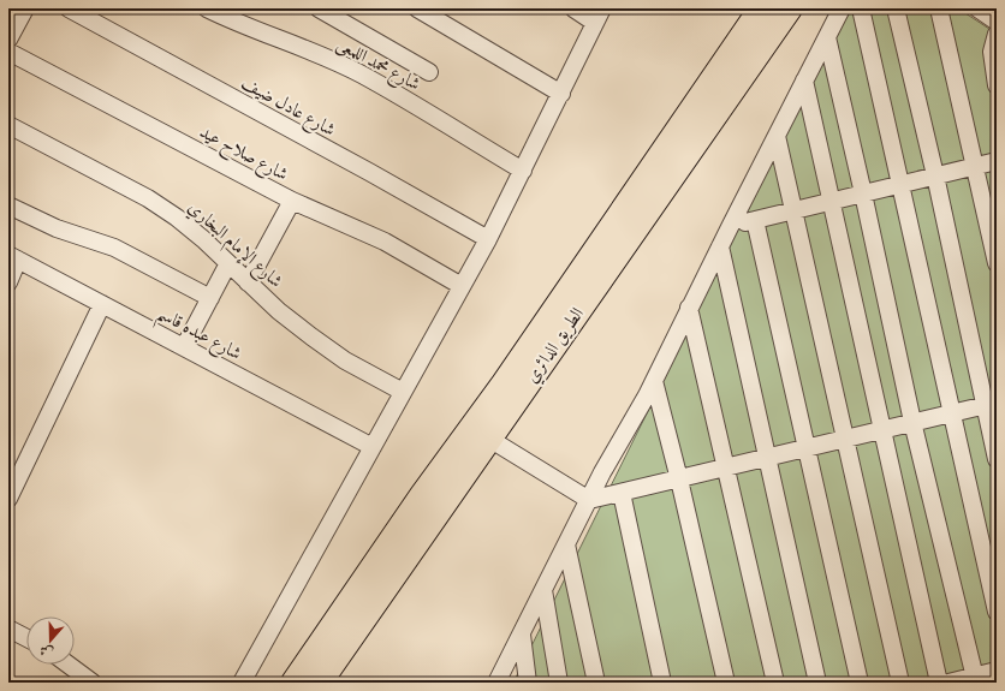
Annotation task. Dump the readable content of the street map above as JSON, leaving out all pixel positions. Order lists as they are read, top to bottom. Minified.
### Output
{"streets":{"highway":["الطريق الدائري"],"street":["شارع محمد اللمعى","شارع عادل ضيف","شارع صلاح عيد","شارع الإمام البخاري","شارع عبده قاسم"]},"north":"bottom"}
